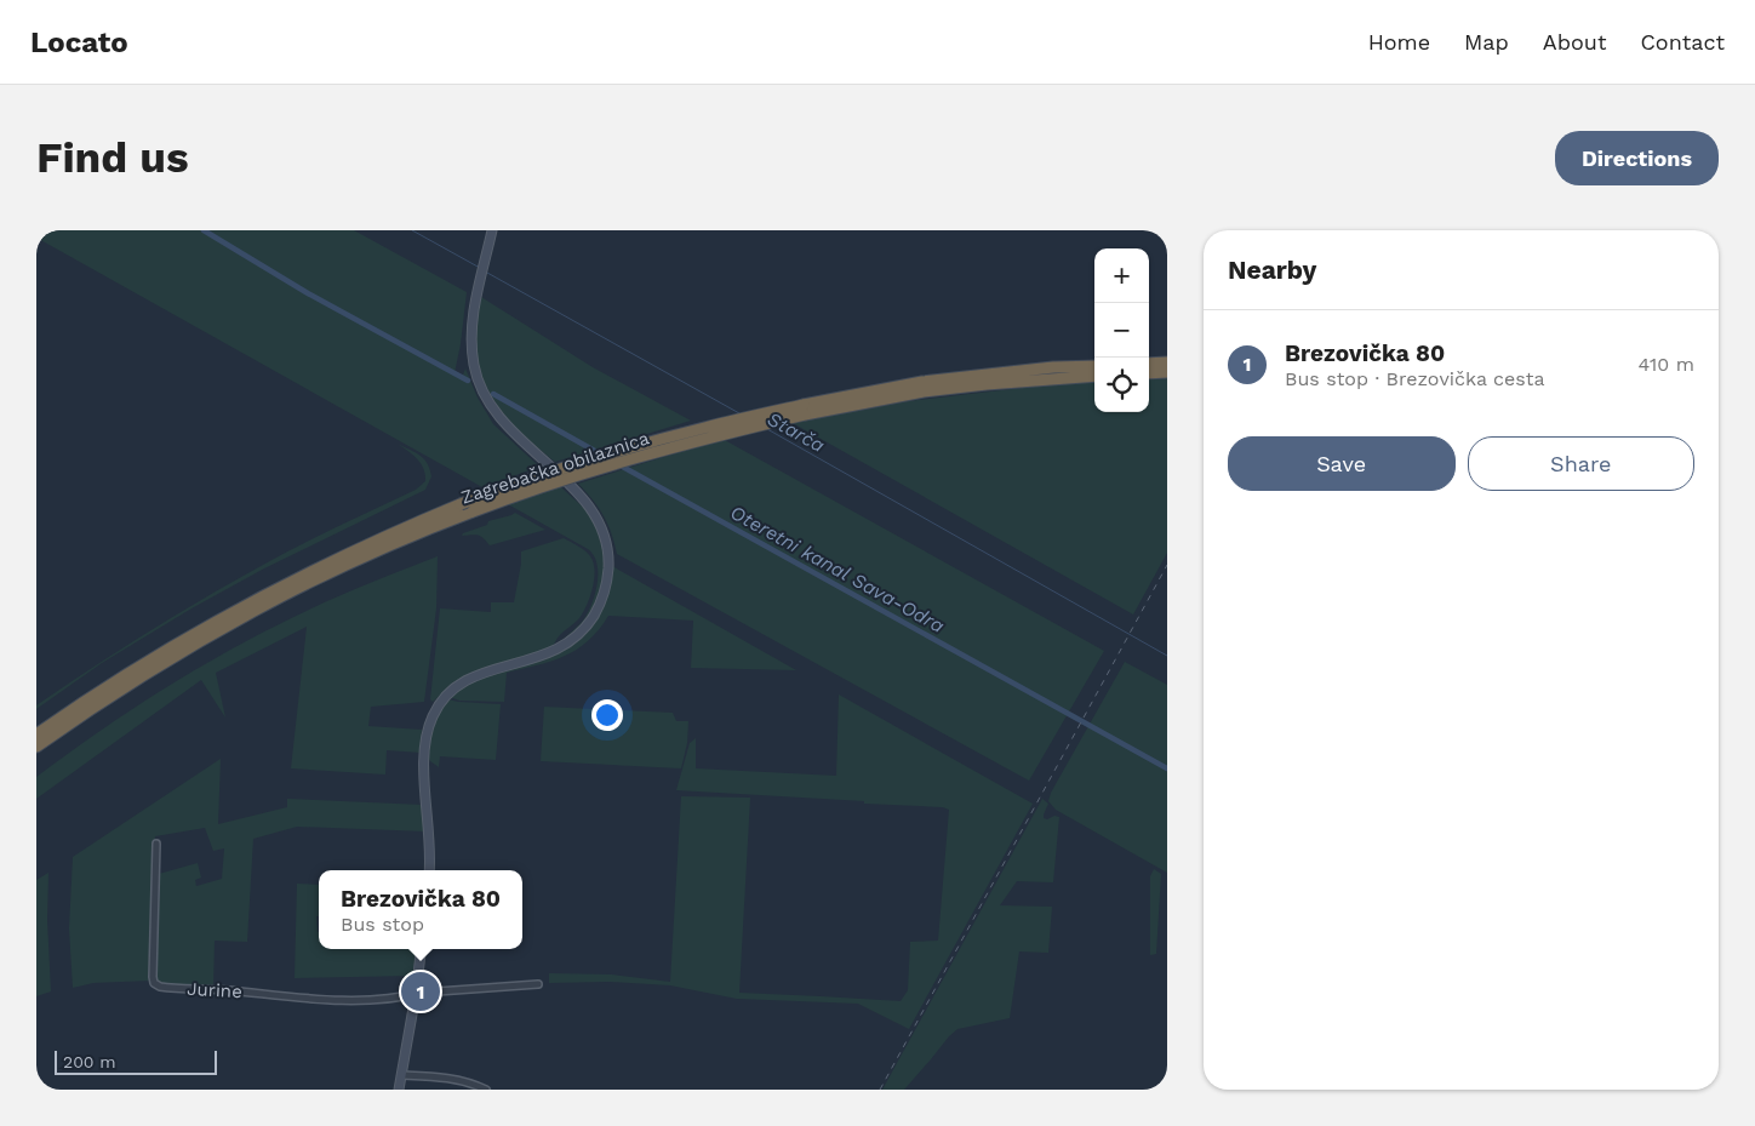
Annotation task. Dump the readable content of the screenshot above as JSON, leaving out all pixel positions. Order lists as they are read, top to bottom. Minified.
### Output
{"streets":{"highway":["Zagrebačka obilaznica"],"street":["Jurine"]},"water":["Starča","Oteretni kanal Sava-Odra"],"scale_bar":"200 m","page":{"header":"Locato","nav":["Home","Map","About","Contact"],"buttons":["Directions",["Save","Share"]],"title":"Find us","heading":"Nearby","map_buttons":["+","−"],"list":[{"mark":"1","name":"Brezovička 80","note":"Bus stop · Brezovička cesta","value":"410 m"}],"popup":["Brezovička 80","Bus stop"],"pins":"1","scale":"200 m"}}
